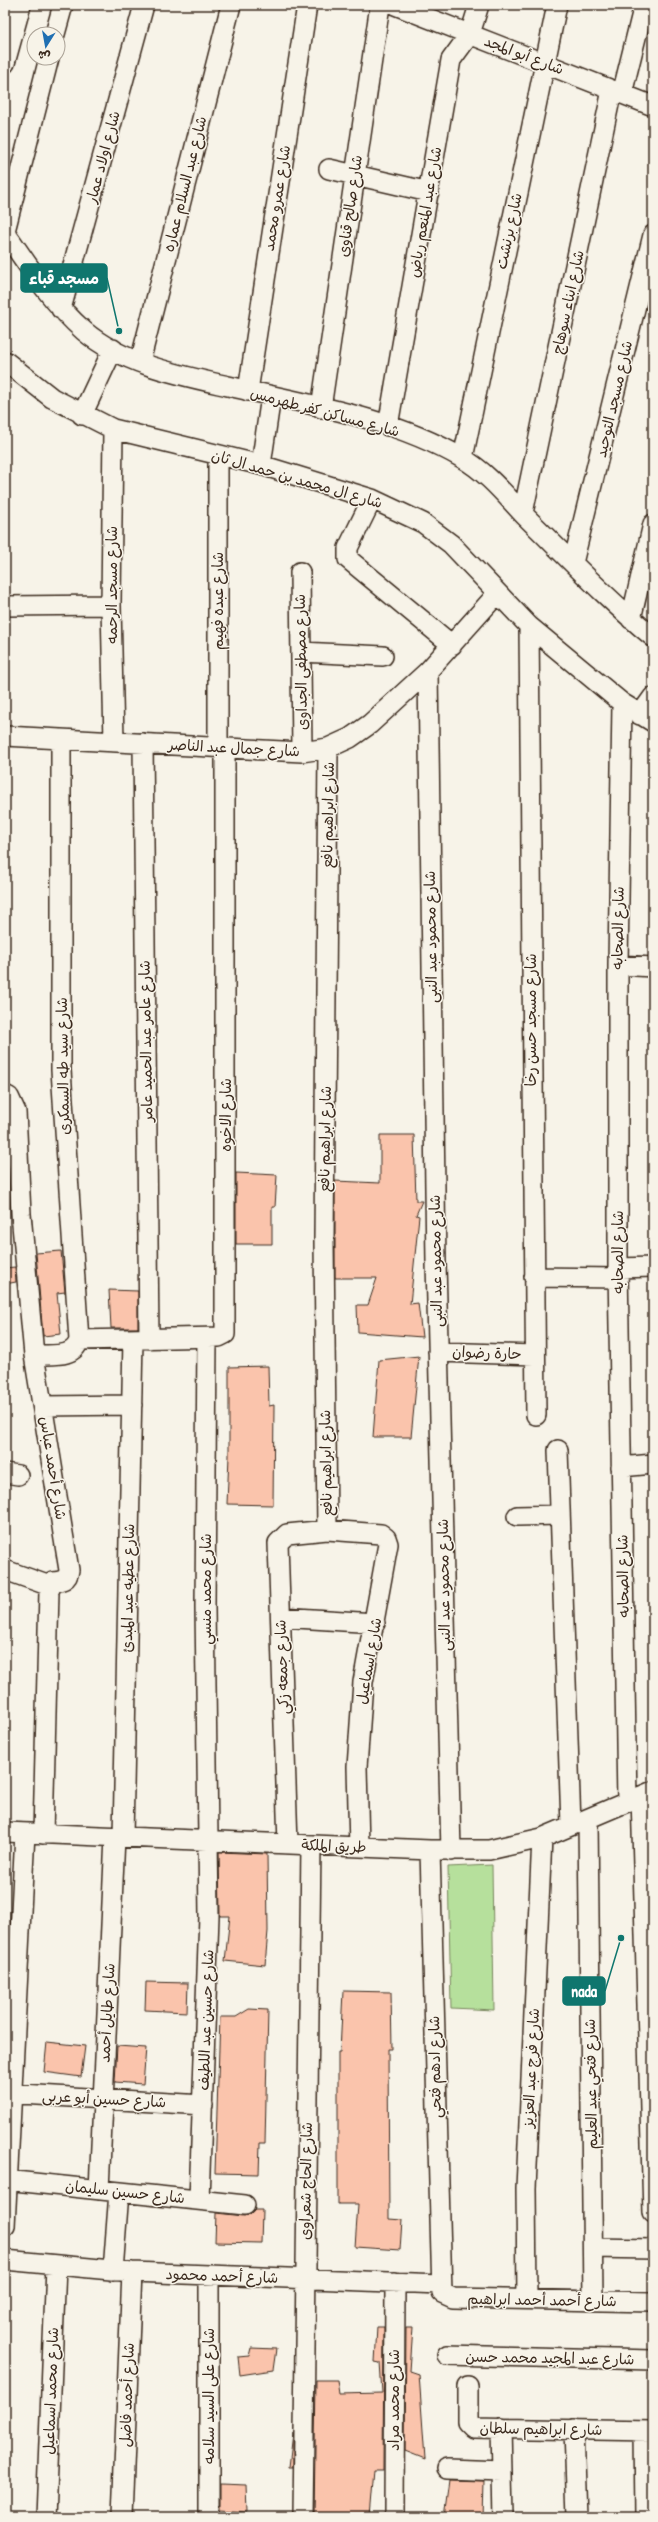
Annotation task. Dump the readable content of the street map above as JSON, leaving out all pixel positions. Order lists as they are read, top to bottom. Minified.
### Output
{"streets":{"street":["شارع أبو المجد","شارع اولاد عمار","شارع عبد السلام عماره","شارع عمرو محمد","شارع صالح قناوى","شارع عبد المنعم رياض","شارع برنشت","شارع ابناء سوهاج","شارع مسجد التوحيد","شارع مساكن كفر طهرمس","شارع ال محمد بن حمد ال ثان","شارع مسجد الرحمه","شارع عبده فهيم","شارع مصطفى الجداوى","شارع جمال عبد الناصر","شارع ابراهيم نافع","شارع الصحابه","شارع محمود عبد النبى","شارع مسجد حسن رخا","شارع عامر عبد الحميد عامر","شارع سيد طه السمكرى","شارع الاخوه","حارة رضوان","شارع أحمد عباس","شارع عطيه عبد المبدئ","شارع محمد منسي","شارع اسماعيل","شارع جمعه زكي","طريق الملكة","شارع طايل أحمد","شارع حسين عبد اللطيف","شارع ادهم فتحي","شارع فرج عبد العزيز","شارع فتحي عبد العليم","شارع حسين أبو عربى","شارع الحاج شعراوى","شارع حسين سليمان","شارع أحمد محمود","شارع أحمد أحمد ابراهيم","شارع عبد المجيد محمد حسن","شارع محمد اسماعيل","شارع أحمد فاضل","شارع على السيد سلامه","شارع محمد مراد","شارع ابراهيم سلطان"]},"crossings":[["شارع أبو المجد","شارع عبد المنعم رياض"],["شارع أبو المجد","شارع برنشت"],["شارع أبو المجد","شارع ابناء سوهاج"],["شارع اولاد عمار","شارع مساكن كفر طهرمس"],["شارع عبد السلام عماره","شارع مساكن كفر طهرمس"],["شارع عمرو محمد","شارع مساكن كفر طهرمس"],["شارع صالح قناوى","شارع مساكن كفر طهرمس"],["شارع عبد المنعم رياض","شارع مساكن كفر طهرمس"],["شارع برنشت","شارع مساكن كفر طهرمس"],["شارع ابناء سوهاج","شارع مساكن كفر طهرمس"],["شارع مسجد التوحيد","شارع مساكن كفر طهرمس"],["شارع ال محمد بن حمد ال ثان","شارع مسجد الرحمه"],["شارع ال محمد بن حمد ال ثان","شارع عبده فهيم"],["شارع ال محمد بن حمد ال ثان","شارع جمال عبد الناصر"],["شارع ال محمد بن حمد ال ثان","شارع الصحابه"],["شارع ال محمد بن حمد ال ثان","شارع مسجد حسن رخا"],["شارع مسجد الرحمه","شارع جمال عبد الناصر"],["شارع عبده فهيم","شارع جمال عبد الناصر"],["شارع عبده فهيم","شارع الاخوه"],["شارع مصطفى الجداوى","شارع جمال عبد الناصر"],["شارع جمال عبد الناصر","شارع ابراهيم نافع"],["شارع جمال عبد الناصر","شارع محمود عبد النبى"],["شارع جمال عبد الناصر","شارع عامر عبد الحميد عامر"],["شارع جمال عبد الناصر","شارع سيد طه السمكرى"],["شارع جمال عبد الناصر","شارع الاخوه"],["شارع ابراهيم نافع","شارع اسماعيل"],["شارع ابراهيم نافع","شارع جمعه زكي"],["شارع الصحابه","طريق الملكة"],["شارع محمود عبد النبى","حارة رضوان"],["شارع محمود عبد النبى","طريق الملكة"],["شارع مسجد حسن رخا","حارة رضوان"],["شارع عامر عبد الحميد عامر","شارع الاخوه"],["شارع عامر عبد الحميد عامر","شارع عطيه عبد المبدئ"],["شارع سيد طه السمكرى","شارع الاخوه"],["شارع الاخوه","شارع عطيه عبد المبدئ"],["شارع الاخوه","شارع محمد منسي"],["شارع عطيه عبد المبدئ","طريق الملكة"],["شارع عطيه عبد المبدئ","شارع طايل أحمد"],["شارع محمد منسي","طريق الملكة"],["شارع محمد منسي","شارع حسين عبد اللطيف"],["شارع اسماعيل","شارع جمعه زكي"],["شارع اسماعيل","طريق الملكة"],["شارع جمعه زكي","طريق الملكة"],["طريق الملكة","شارع طايل أحمد"],["طريق الملكة","شارع حسين عبد اللطيف"],["طريق الملكة","شارع ادهم فتحي"],["طريق الملكة","شارع فرج عبد العزيز"],["طريق الملكة","شارع فتحي عبد العليم"],["طريق الملكة","شارع الحاج شعراوى"],["شارع طايل أحمد","شارع حسين أبو عربى"],["شارع طايل أحمد","شارع حسين سليمان"],["شارع حسين عبد اللطيف","شارع حسين أبو عربى"],["شارع حسين عبد اللطيف","شارع حسين سليمان"],["شارع ادهم فتحي","شارع أحمد محمود"],["شارع ادهم فتحي","شارع أحمد أحمد ابراهيم"],["شارع فرج عبد العزيز","شارع أحمد أحمد ابراهيم"],["شارع فتحي عبد العليم","شارع أحمد أحمد ابراهيم"],["شارع الحاج شعراوى","شارع أحمد محمود"],["شارع حسين سليمان","شارع أحمد فاضل"],["شارع أحمد محمود","شارع أحمد أحمد ابراهيم"],["شارع أحمد محمود","شارع محمد اسماعيل"],["شارع أحمد محمود","شارع أحمد فاضل"],["شارع أحمد محمود","شارع على السيد سلامه"],["شارع أحمد محمود","شارع محمد مراد"]],"places":["مسجد قباء","nada"],"north":"bottom"}
